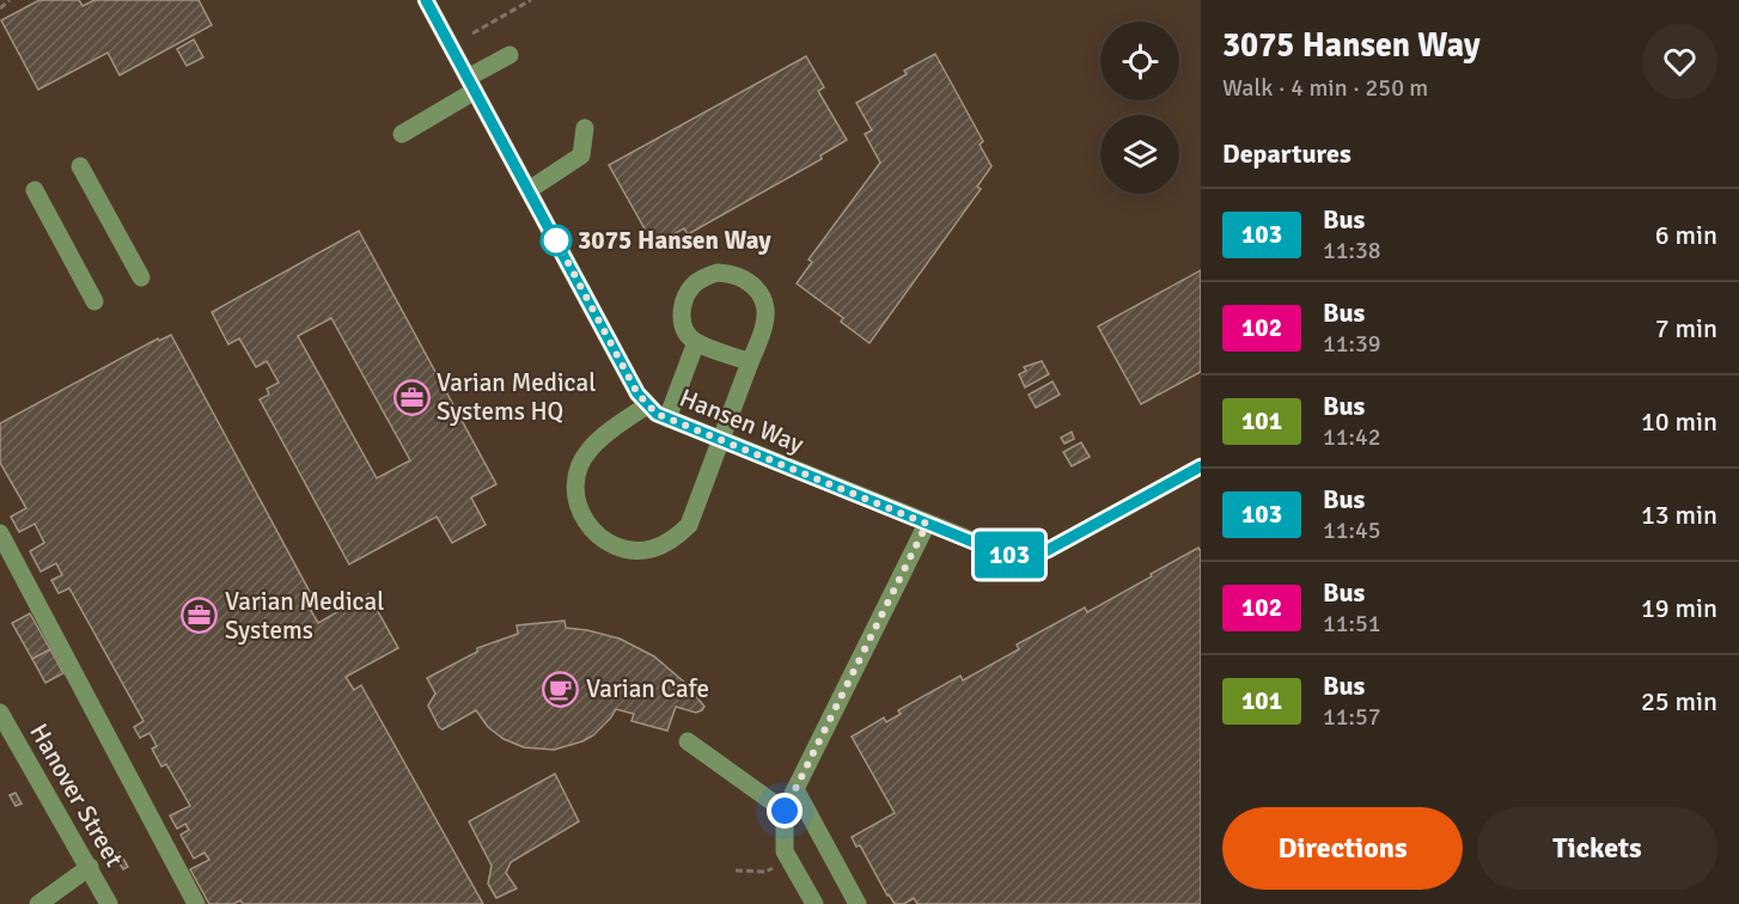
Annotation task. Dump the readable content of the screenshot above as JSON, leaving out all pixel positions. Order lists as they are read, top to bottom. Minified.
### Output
{"streets":{"street":["Hansen Way","Hanover Street"]},"places":{"other":["3075 Hansen Way"],"office":["Varian Medical Systems HQ","Varian Medical Systems"],"cafe":["Varian Cafe"]},"lines":["bus line 103"],"page":{"on_map":"103","heading":[["3075 Hansen Way","Walk · 4 min · 250 m"],"Departures"],"list":[{"mark":"103","name":"Bus","note":"11:38","value":"6 min"},{"mark":"102","name":"Bus","note":"11:39","value":"7 min"},{"mark":"101","name":"Bus","note":"11:42","value":"10 min"},{"mark":"103","name":"Bus","note":"11:45","value":"13 min"},{"mark":"102","name":"Bus","note":"11:51","value":"19 min"},{"mark":"101","name":"Bus","note":"11:57","value":"25 min"}],"buttons":["Directions","Tickets"]}}
